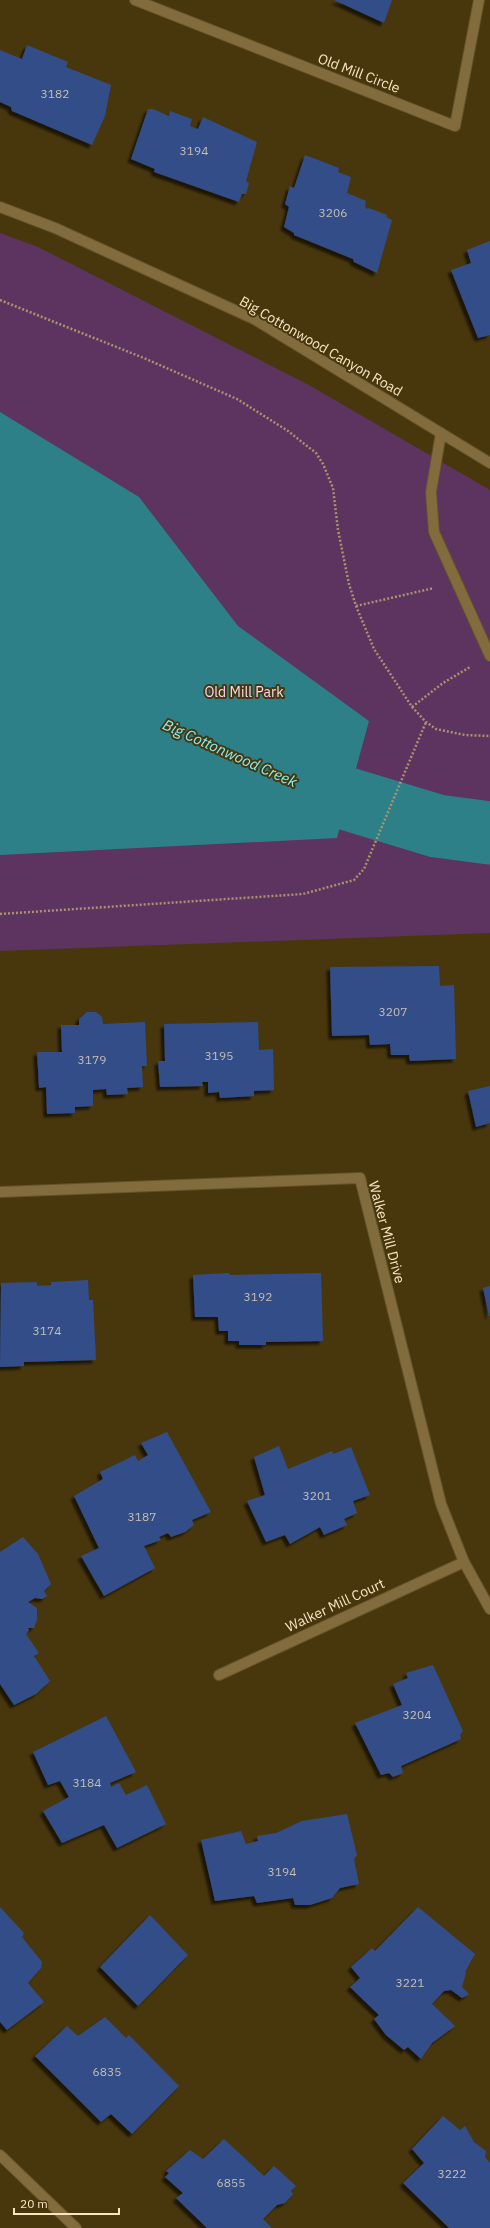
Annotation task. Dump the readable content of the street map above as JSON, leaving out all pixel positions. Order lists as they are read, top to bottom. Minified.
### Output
{"streets":{"street":["Old Mill Circle","Big Cottonwood Canyon Road","Walker Mill Drive","Walker Mill Court"]},"crossings":[["Walker Mill Drive","Walker Mill Court"]],"water":["Big Cottonwood Creek"],"parks":["Old Mill Park"],"house_numbers":["3182","3194","3206","3207","3195","3179","3192","3174","3201","3187","3204","3184","3194","3221","6835","3222","6855"],"scale_bar":"20 m"}
